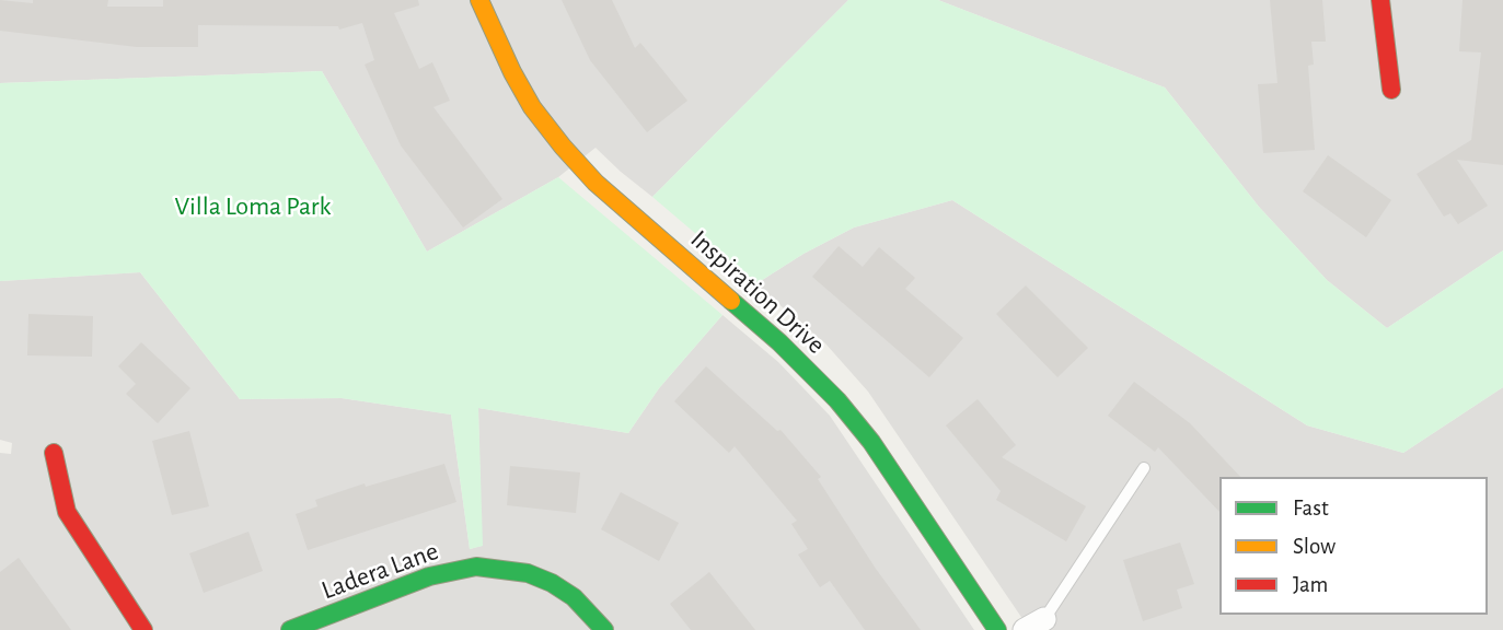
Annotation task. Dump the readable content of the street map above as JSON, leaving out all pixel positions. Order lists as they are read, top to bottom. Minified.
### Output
{"streets":{"street":["Inspiration Drive","Ladera Lane"]},"parks":["Villa Loma Park"],"legend":["Fast","Slow","Jam"]}
